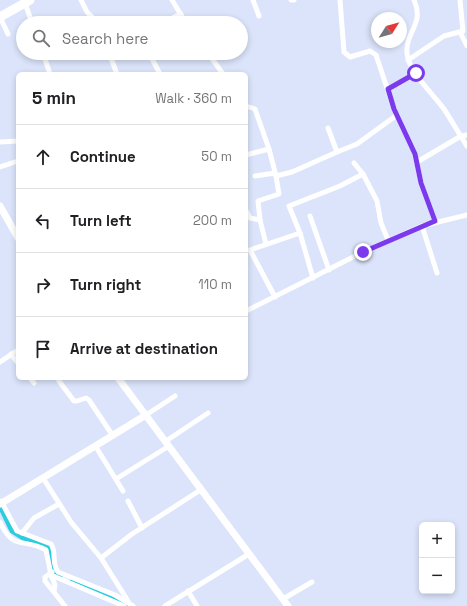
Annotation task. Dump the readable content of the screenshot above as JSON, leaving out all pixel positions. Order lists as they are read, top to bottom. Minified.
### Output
{"north":"top right","page":{"search":"Search here","heading":["5 min","Walk · 360 m"],"list":[["Continue","50 m"],["Turn left","200 m"],["Turn right","110 m"],"Arrive at destination"],"map_buttons":["+","−"]}}
